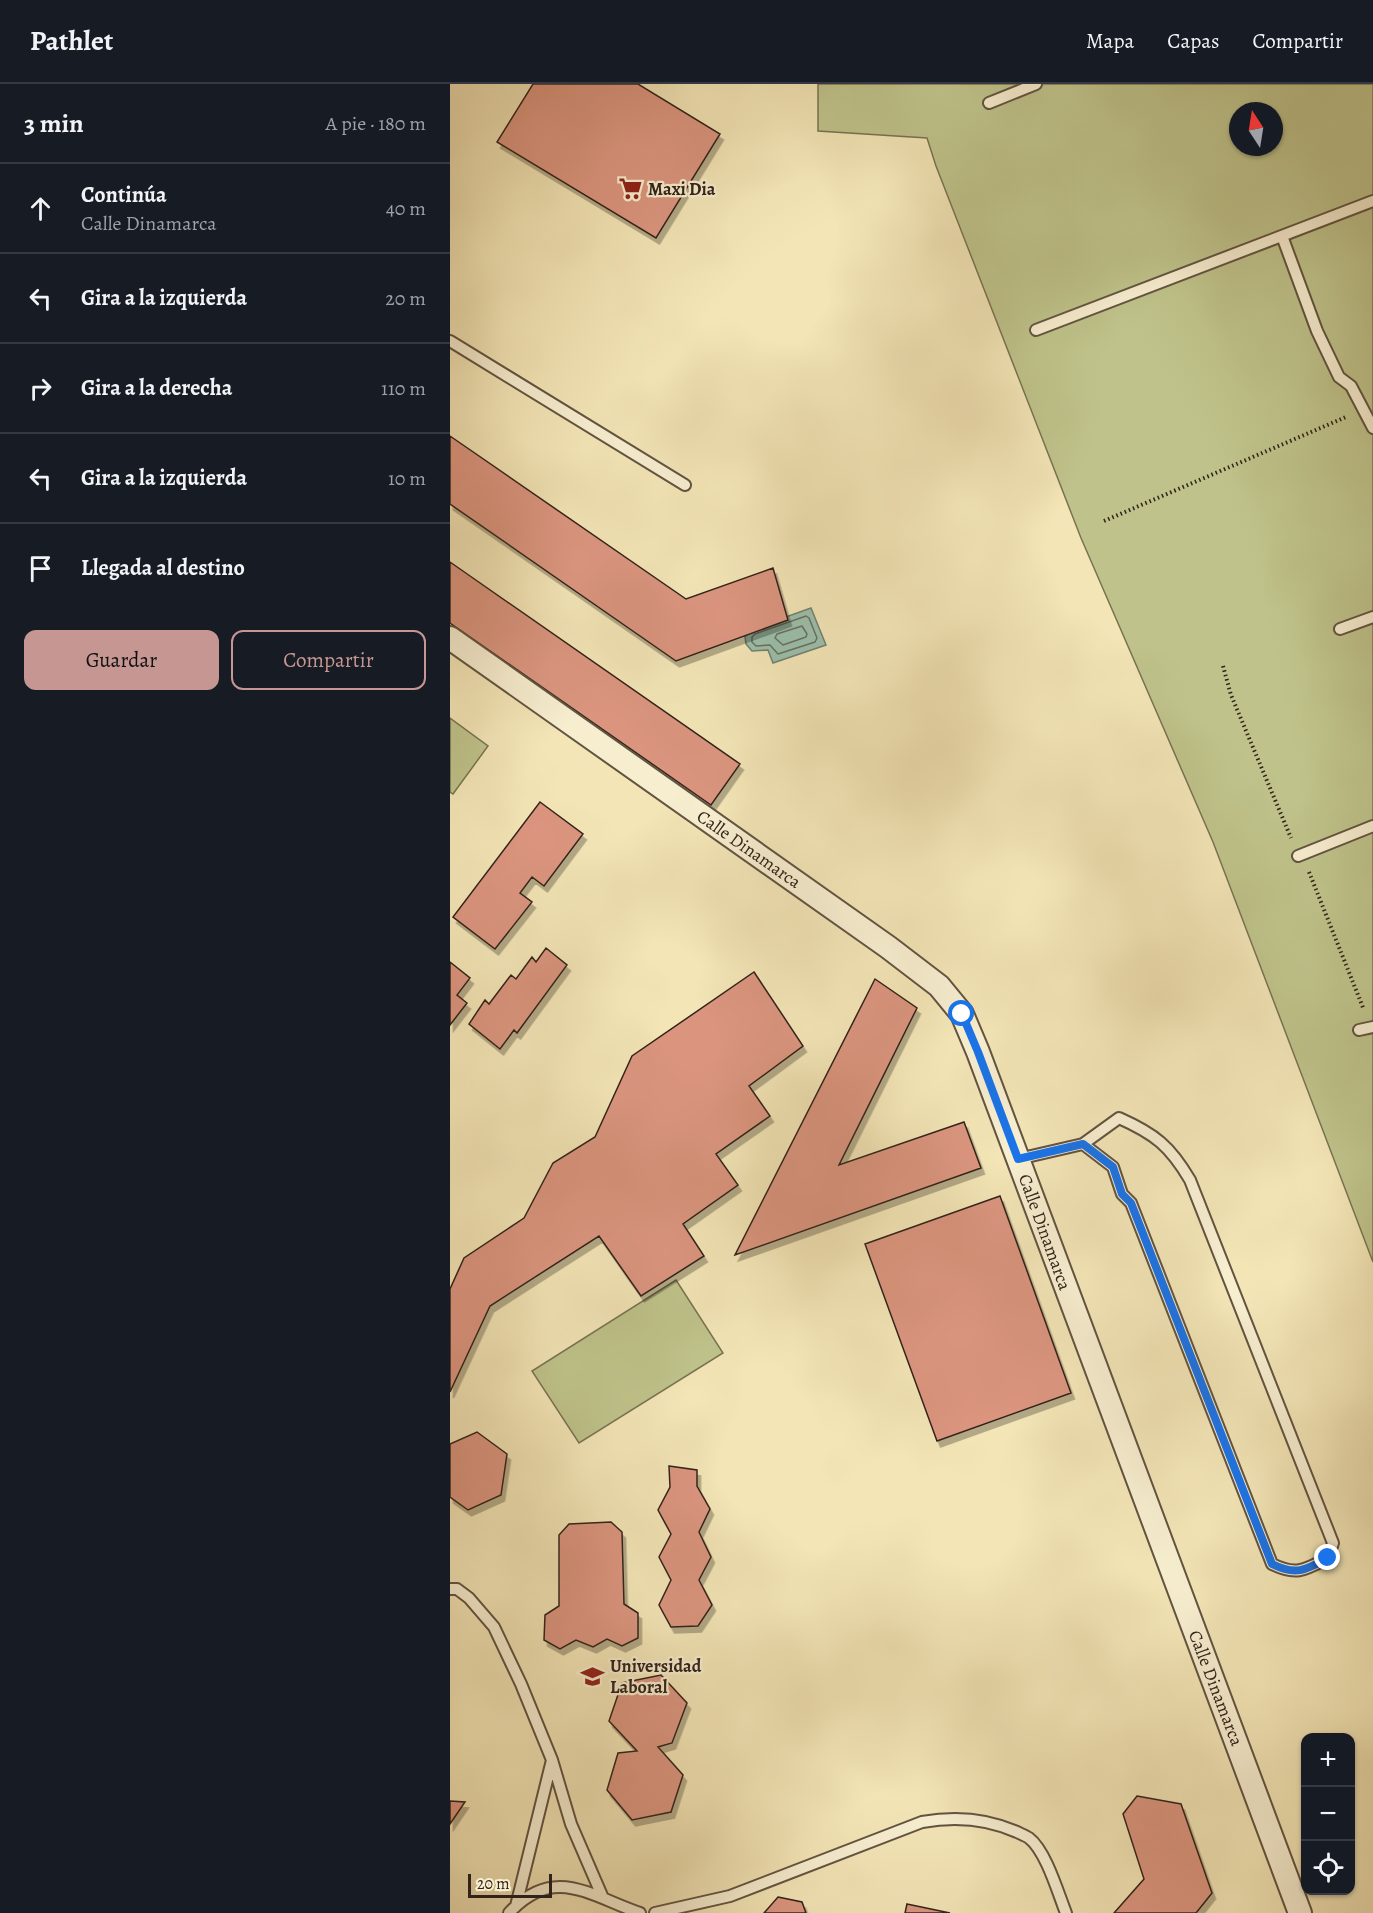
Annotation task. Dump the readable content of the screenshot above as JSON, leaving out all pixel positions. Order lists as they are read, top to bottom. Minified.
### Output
{"streets":{"street":["Calle Dinamarca"]},"places":{"supermarket":["Maxi Dia"],"school or university":["Universidad Laboral"]},"scale_bar":"20 m","north":"top","page":{"header":"Pathlet","nav":["Mapa","Capas","Compartir"],"heading":["3 min","A pie · 180 m"],"list":[["Continúa","Calle Dinamarca","40 m"],["Gira a la izquierda","20 m"],["Gira a la derecha","110 m"],["Gira a la izquierda","10 m"],"Llegada al destino"],"buttons":["Guardar","Compartir"],"map_buttons":["+","−"],"scale":"20 m"}}
